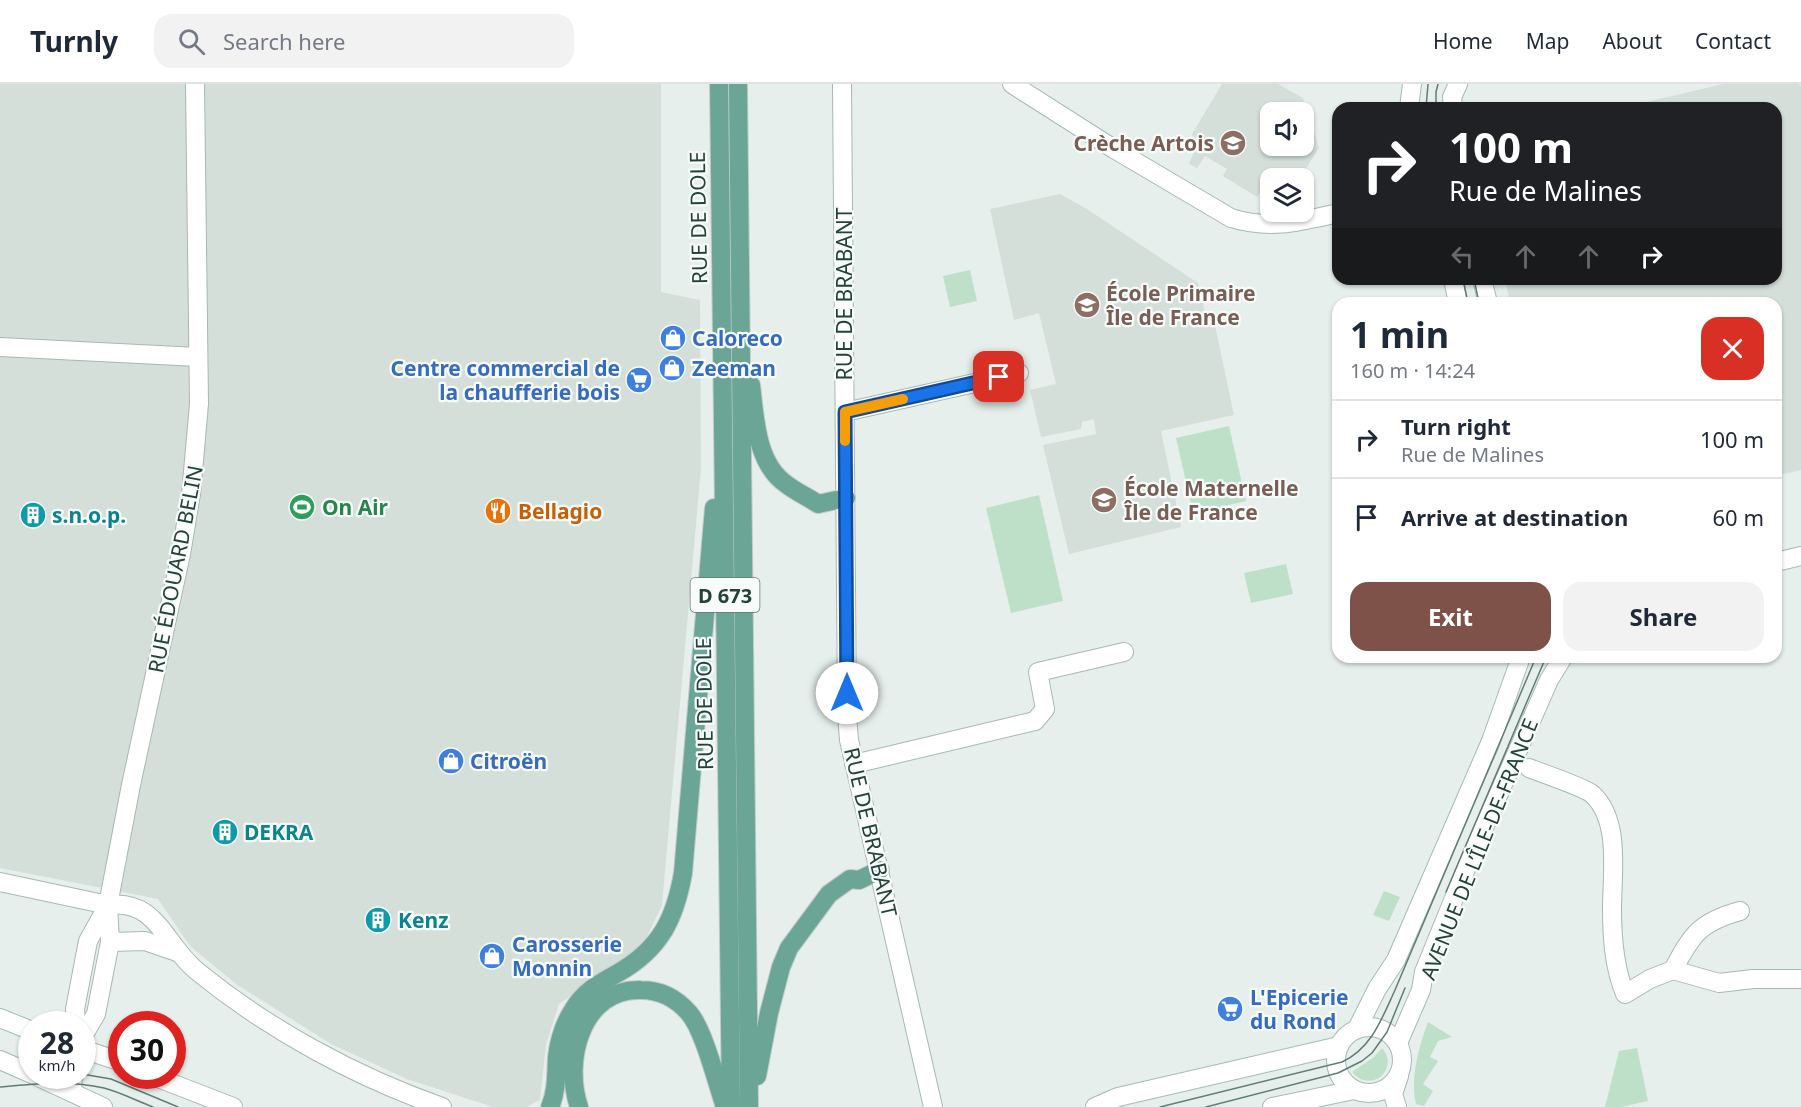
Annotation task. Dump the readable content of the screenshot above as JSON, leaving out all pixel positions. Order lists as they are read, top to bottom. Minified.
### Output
{"streets":{"main road":["RUE DE DOLE","D 673"],"street":["RUE DE BRABANT","RUE ÉDOUARD BELIN","AVENUE DE L’ÎLE-DE-FRANCE"]},"places":{"school or university":["Crèche Artois","École Primaire Île de France","École Maternelle Île de France"],"shop":["Caloreco","Zeeman","Citroën","Carosserie Monnin"],"supermarket":["Centre commercial de la chaufferie bois","L'Epicerie du Rond"],"sports":["On Air"],"restaurant":["Bellagio"],"building":["s.n.o.p.","DEKRA","Kenz"]},"page":{"header":"Turnly","search":"Search here","nav":["Home","Map","About","Contact"],"turn":["100 m","Rue de Malines"],"heading":["1 min","160 m · 14:24"],"list":[{"name":"Turn right","note":"Rue de Malines","value":"100 m"},{"name":"Arrive at destination","value":"60 m"}],"buttons":["Exit","Share"],"speed":"28 km/h","limit":"30"}}
